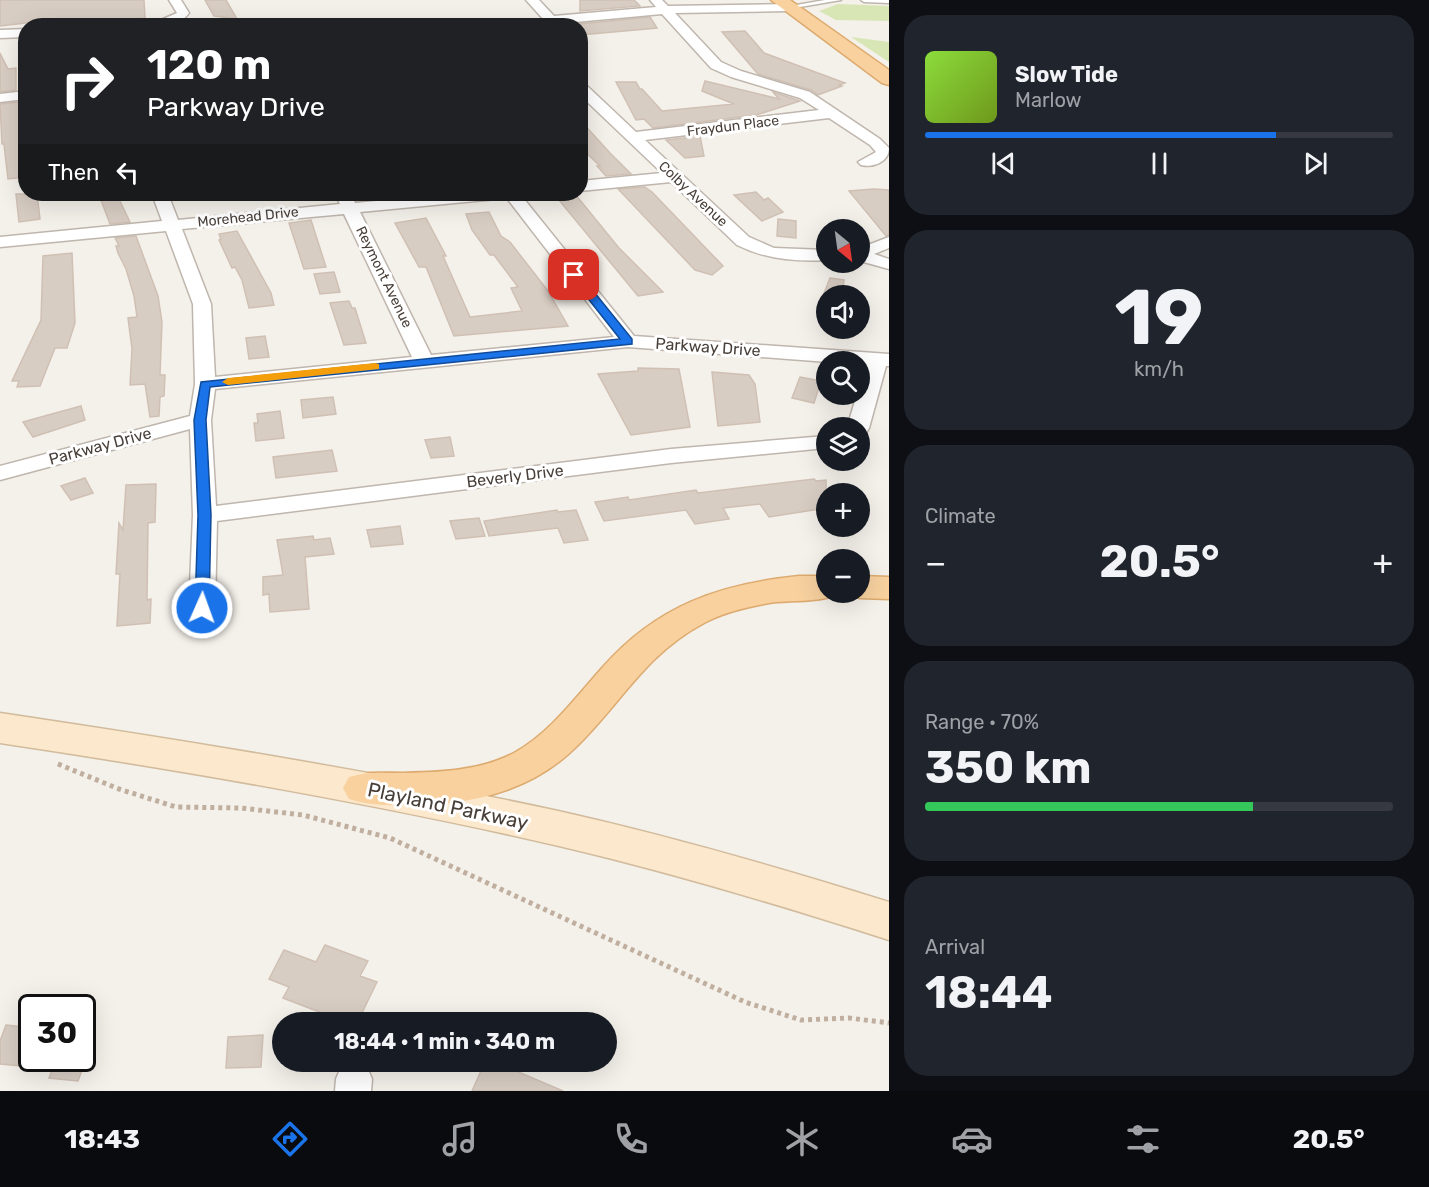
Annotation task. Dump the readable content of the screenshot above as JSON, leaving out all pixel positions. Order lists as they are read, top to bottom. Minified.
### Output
{"streets":{"main road":["Playland Parkway"],"street":["Fraydun Place","Colby Avenue","Morehead Drive","Reymont Avenue","Parkway Drive","Beverly Drive"]},"crossings":[["Fraydun Place","Colby Avenue"],["Reymont Avenue","Parkway Drive"]],"north":"bottom right","page":{"turn":["120 m","Parkway Drive"],"song":["Slow Tide","Marlow"],"then":"Then","map_buttons":["+","−"],"tile":[["19","km/h"],"Climate",["Range · 70%","350 km"],["Arrival","18:44"]],"heat":["−","20.5°","+"],"limit":"30","trip":"18:44 · 1 min · 340 m","tabs":["18:43","20.5°"]}}
